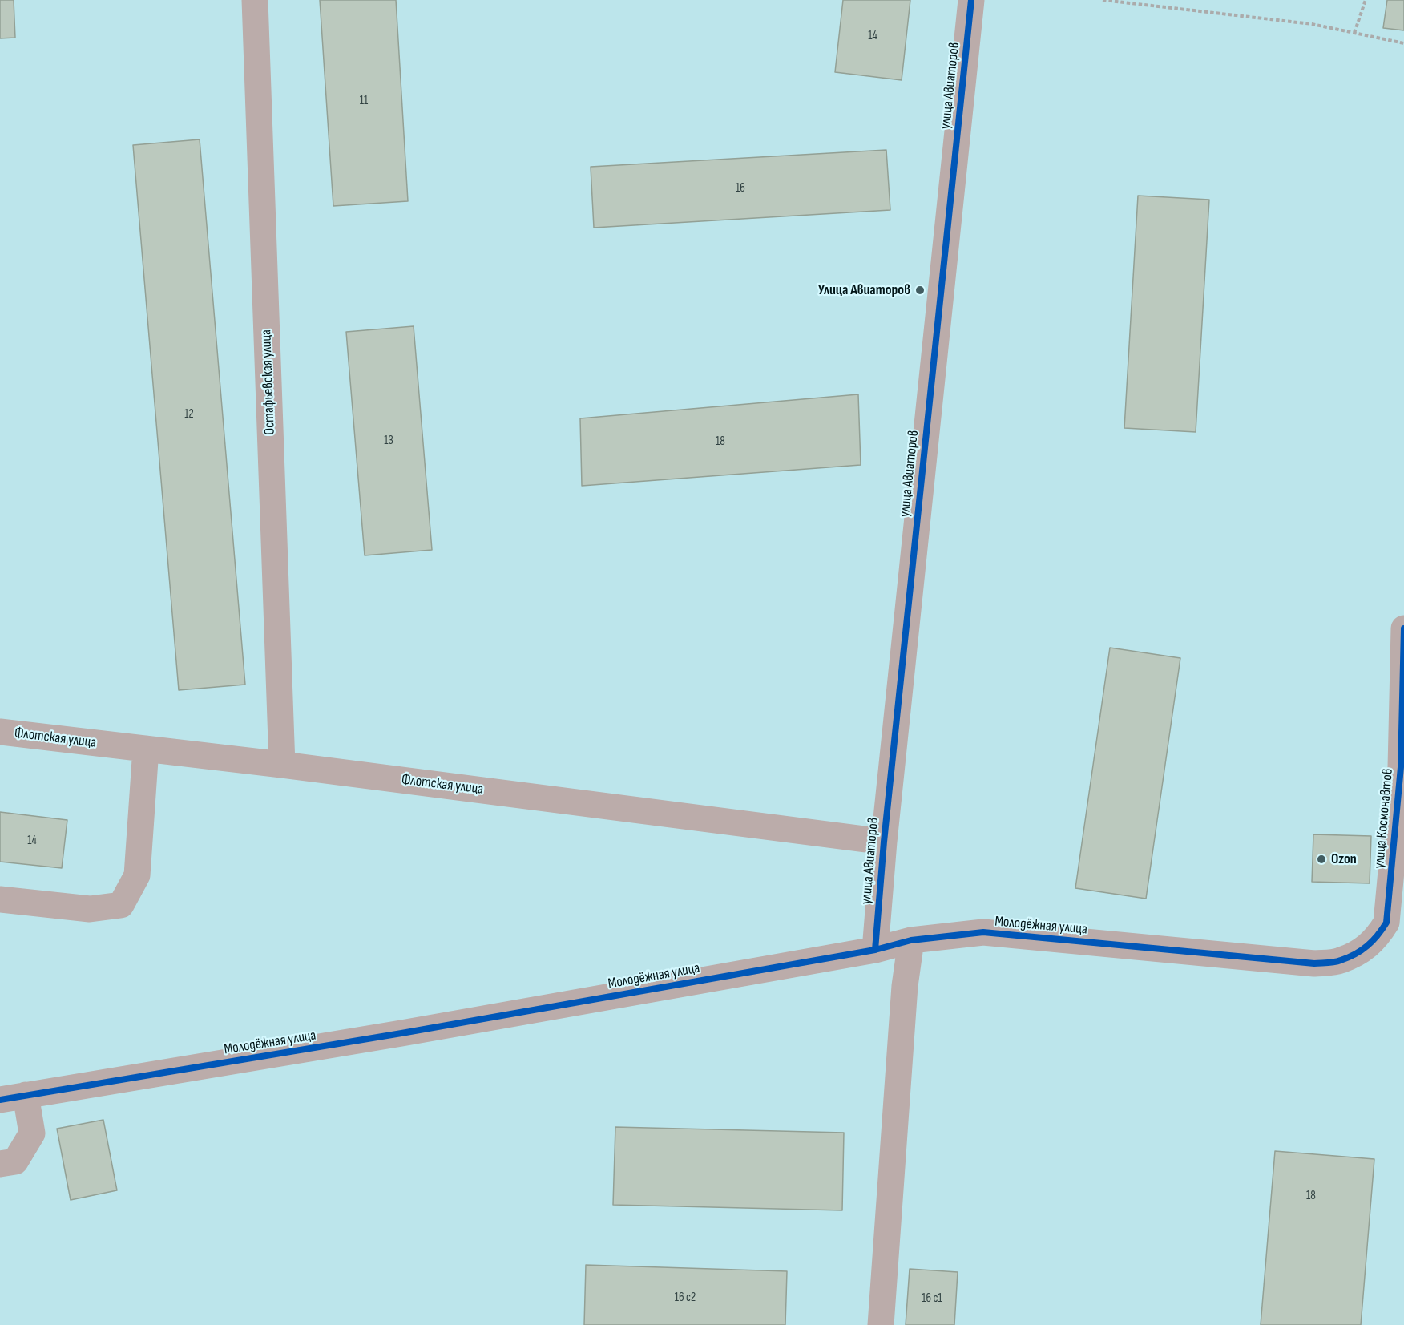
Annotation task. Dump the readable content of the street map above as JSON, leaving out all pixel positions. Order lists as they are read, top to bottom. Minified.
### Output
{"streets":{"street":["улица Авиаторов","Остафьевская улица","Флотская улица","улица Космонавтов","Молодёжная улица"]},"crossings":[["улица Авиаторов","Флотская улица"],["улица Авиаторов","Молодёжная улица"],["Остафьевская улица","Флотская улица"],["улица Космонавтов","Молодёжная улица"]],"places":["Улица Авиаторов","Ozon"],"house_numbers":["14","11","16","12","13","18","14","18","16 с2","16 с1"]}
